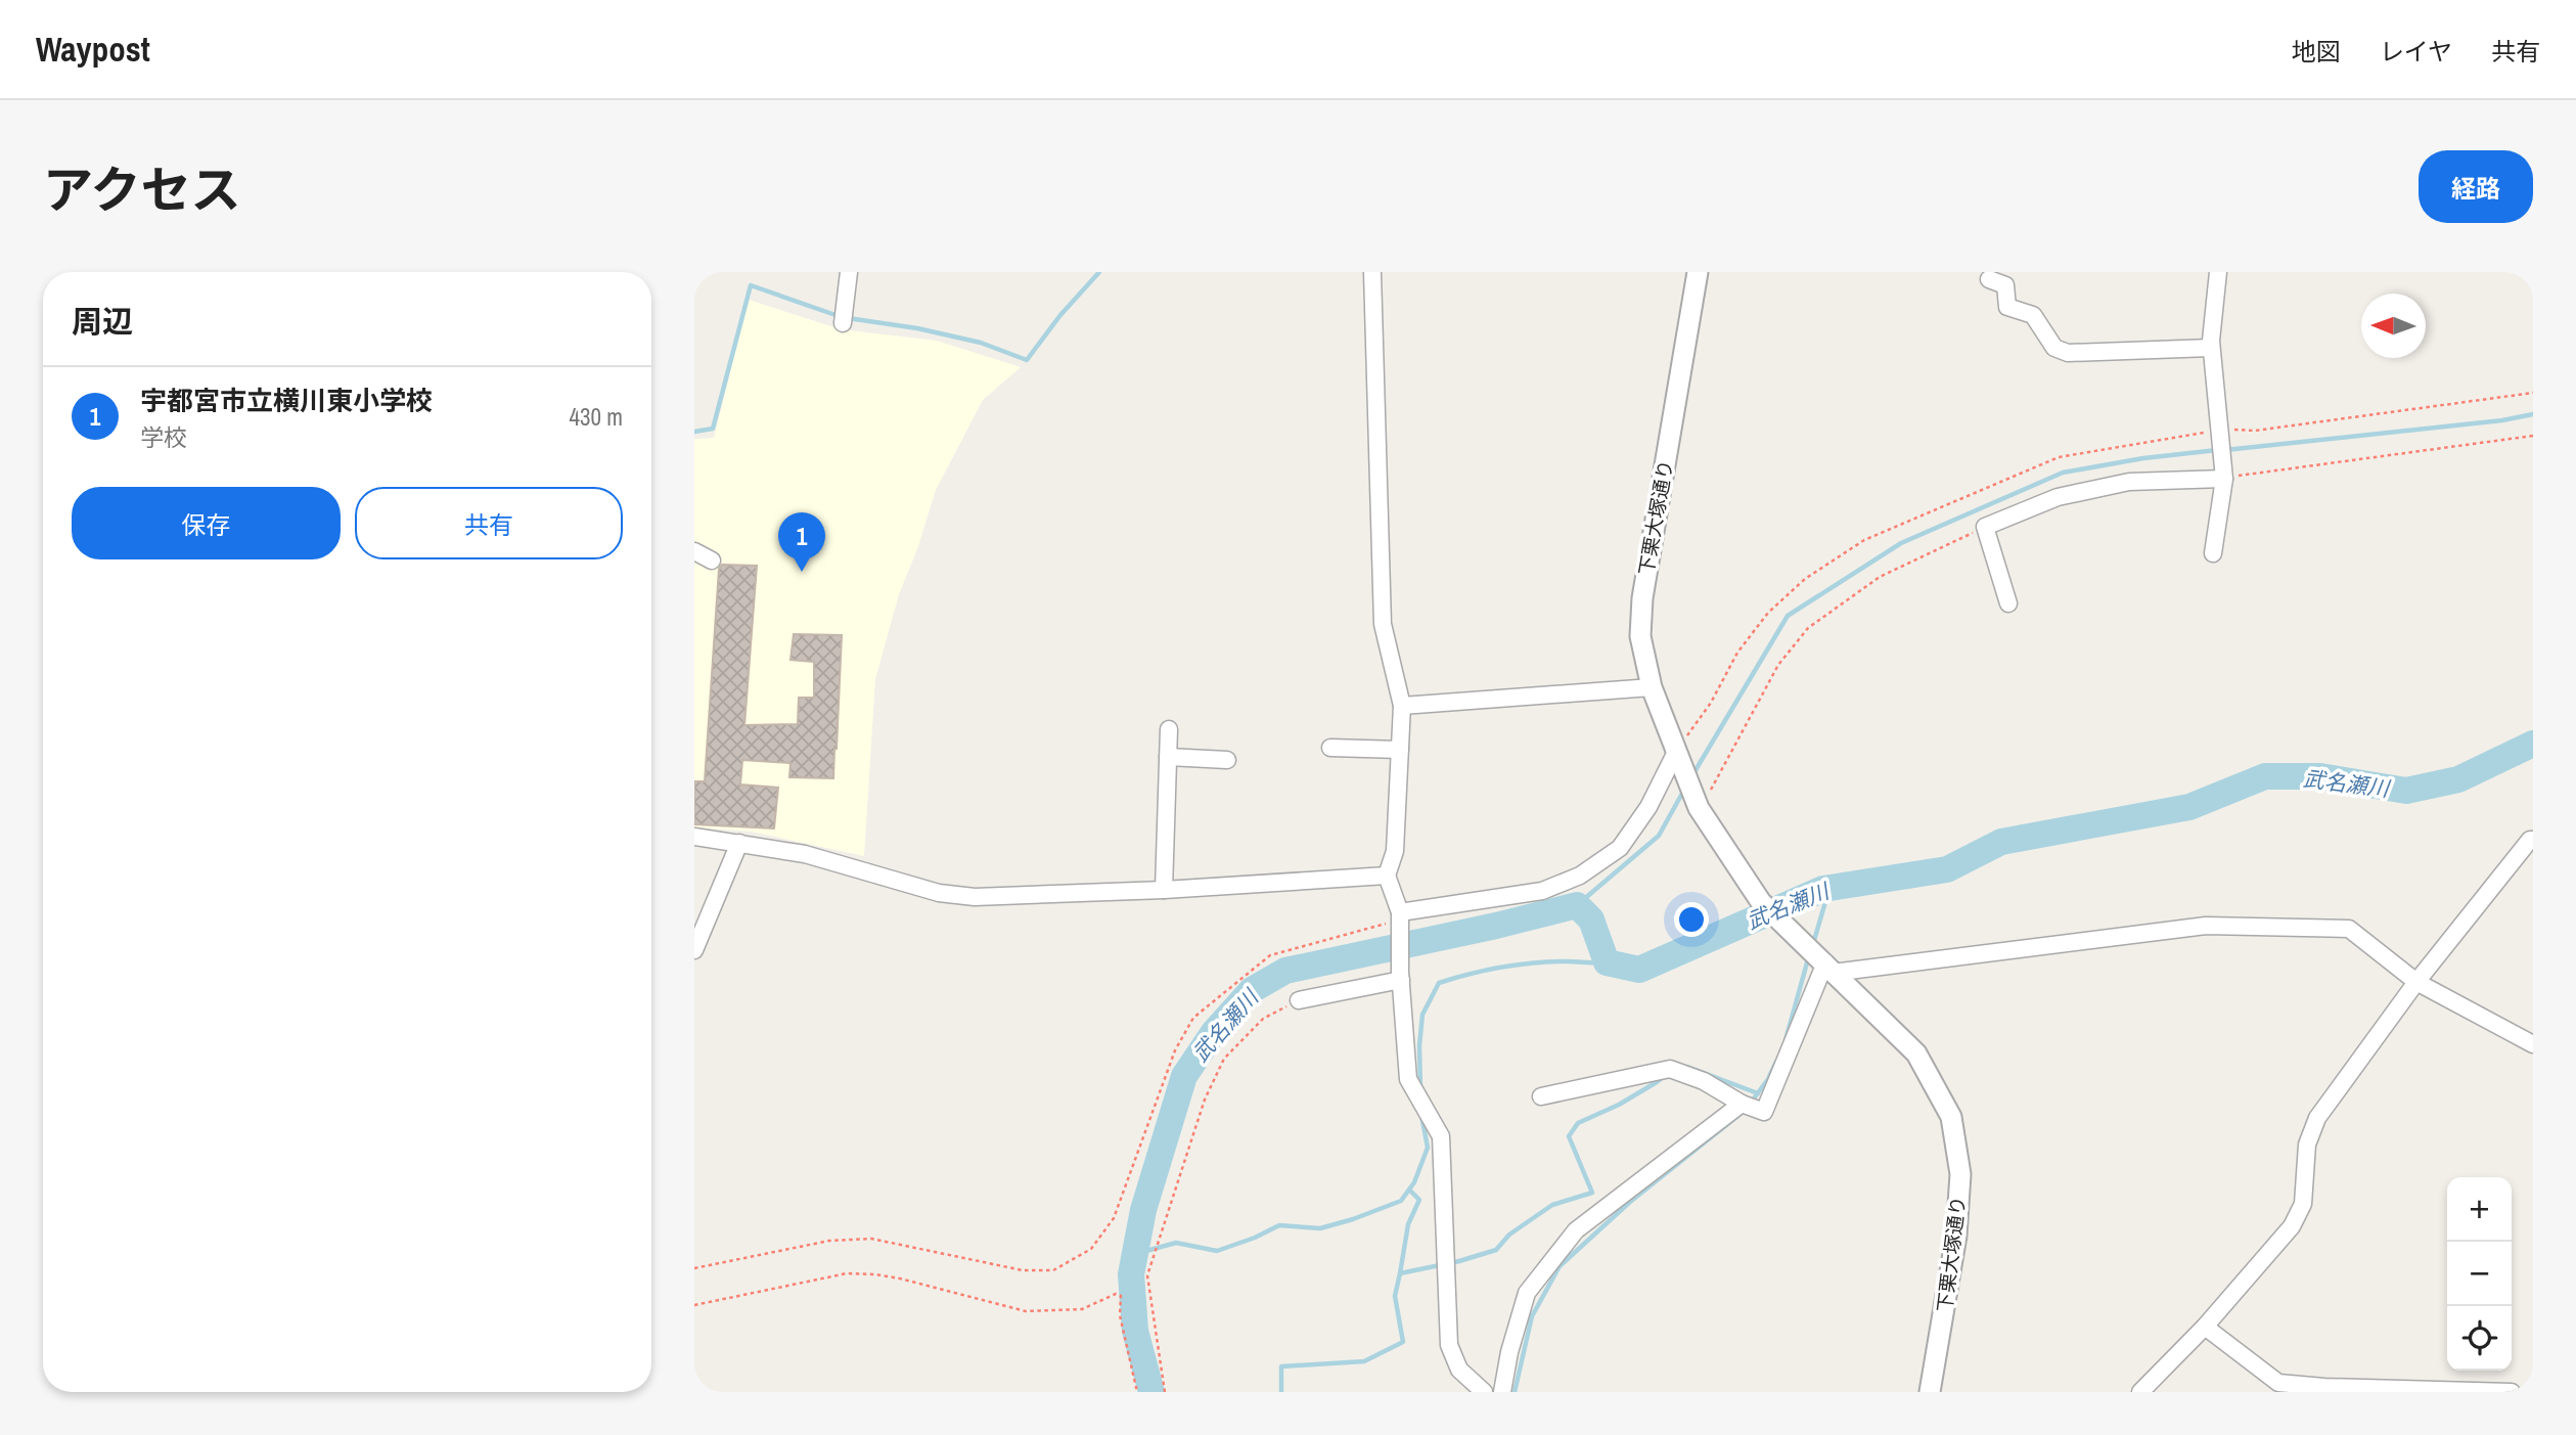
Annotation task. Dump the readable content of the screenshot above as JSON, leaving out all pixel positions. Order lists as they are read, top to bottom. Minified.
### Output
{"streets":{"street":["下栗大塚通り"]},"water":["武名瀬川"],"north":"left","page":{"header":"Waypost","nav":["地図","レイヤ","共有"],"title":"アクセス","buttons":["経路",["保存","共有"]],"heading":"周辺","list":[{"mark":"1","name":"宇都宮市立横川東小学校","note":"学校","value":"430 m"}],"pins":"1","map_buttons":["+","−"]}}
